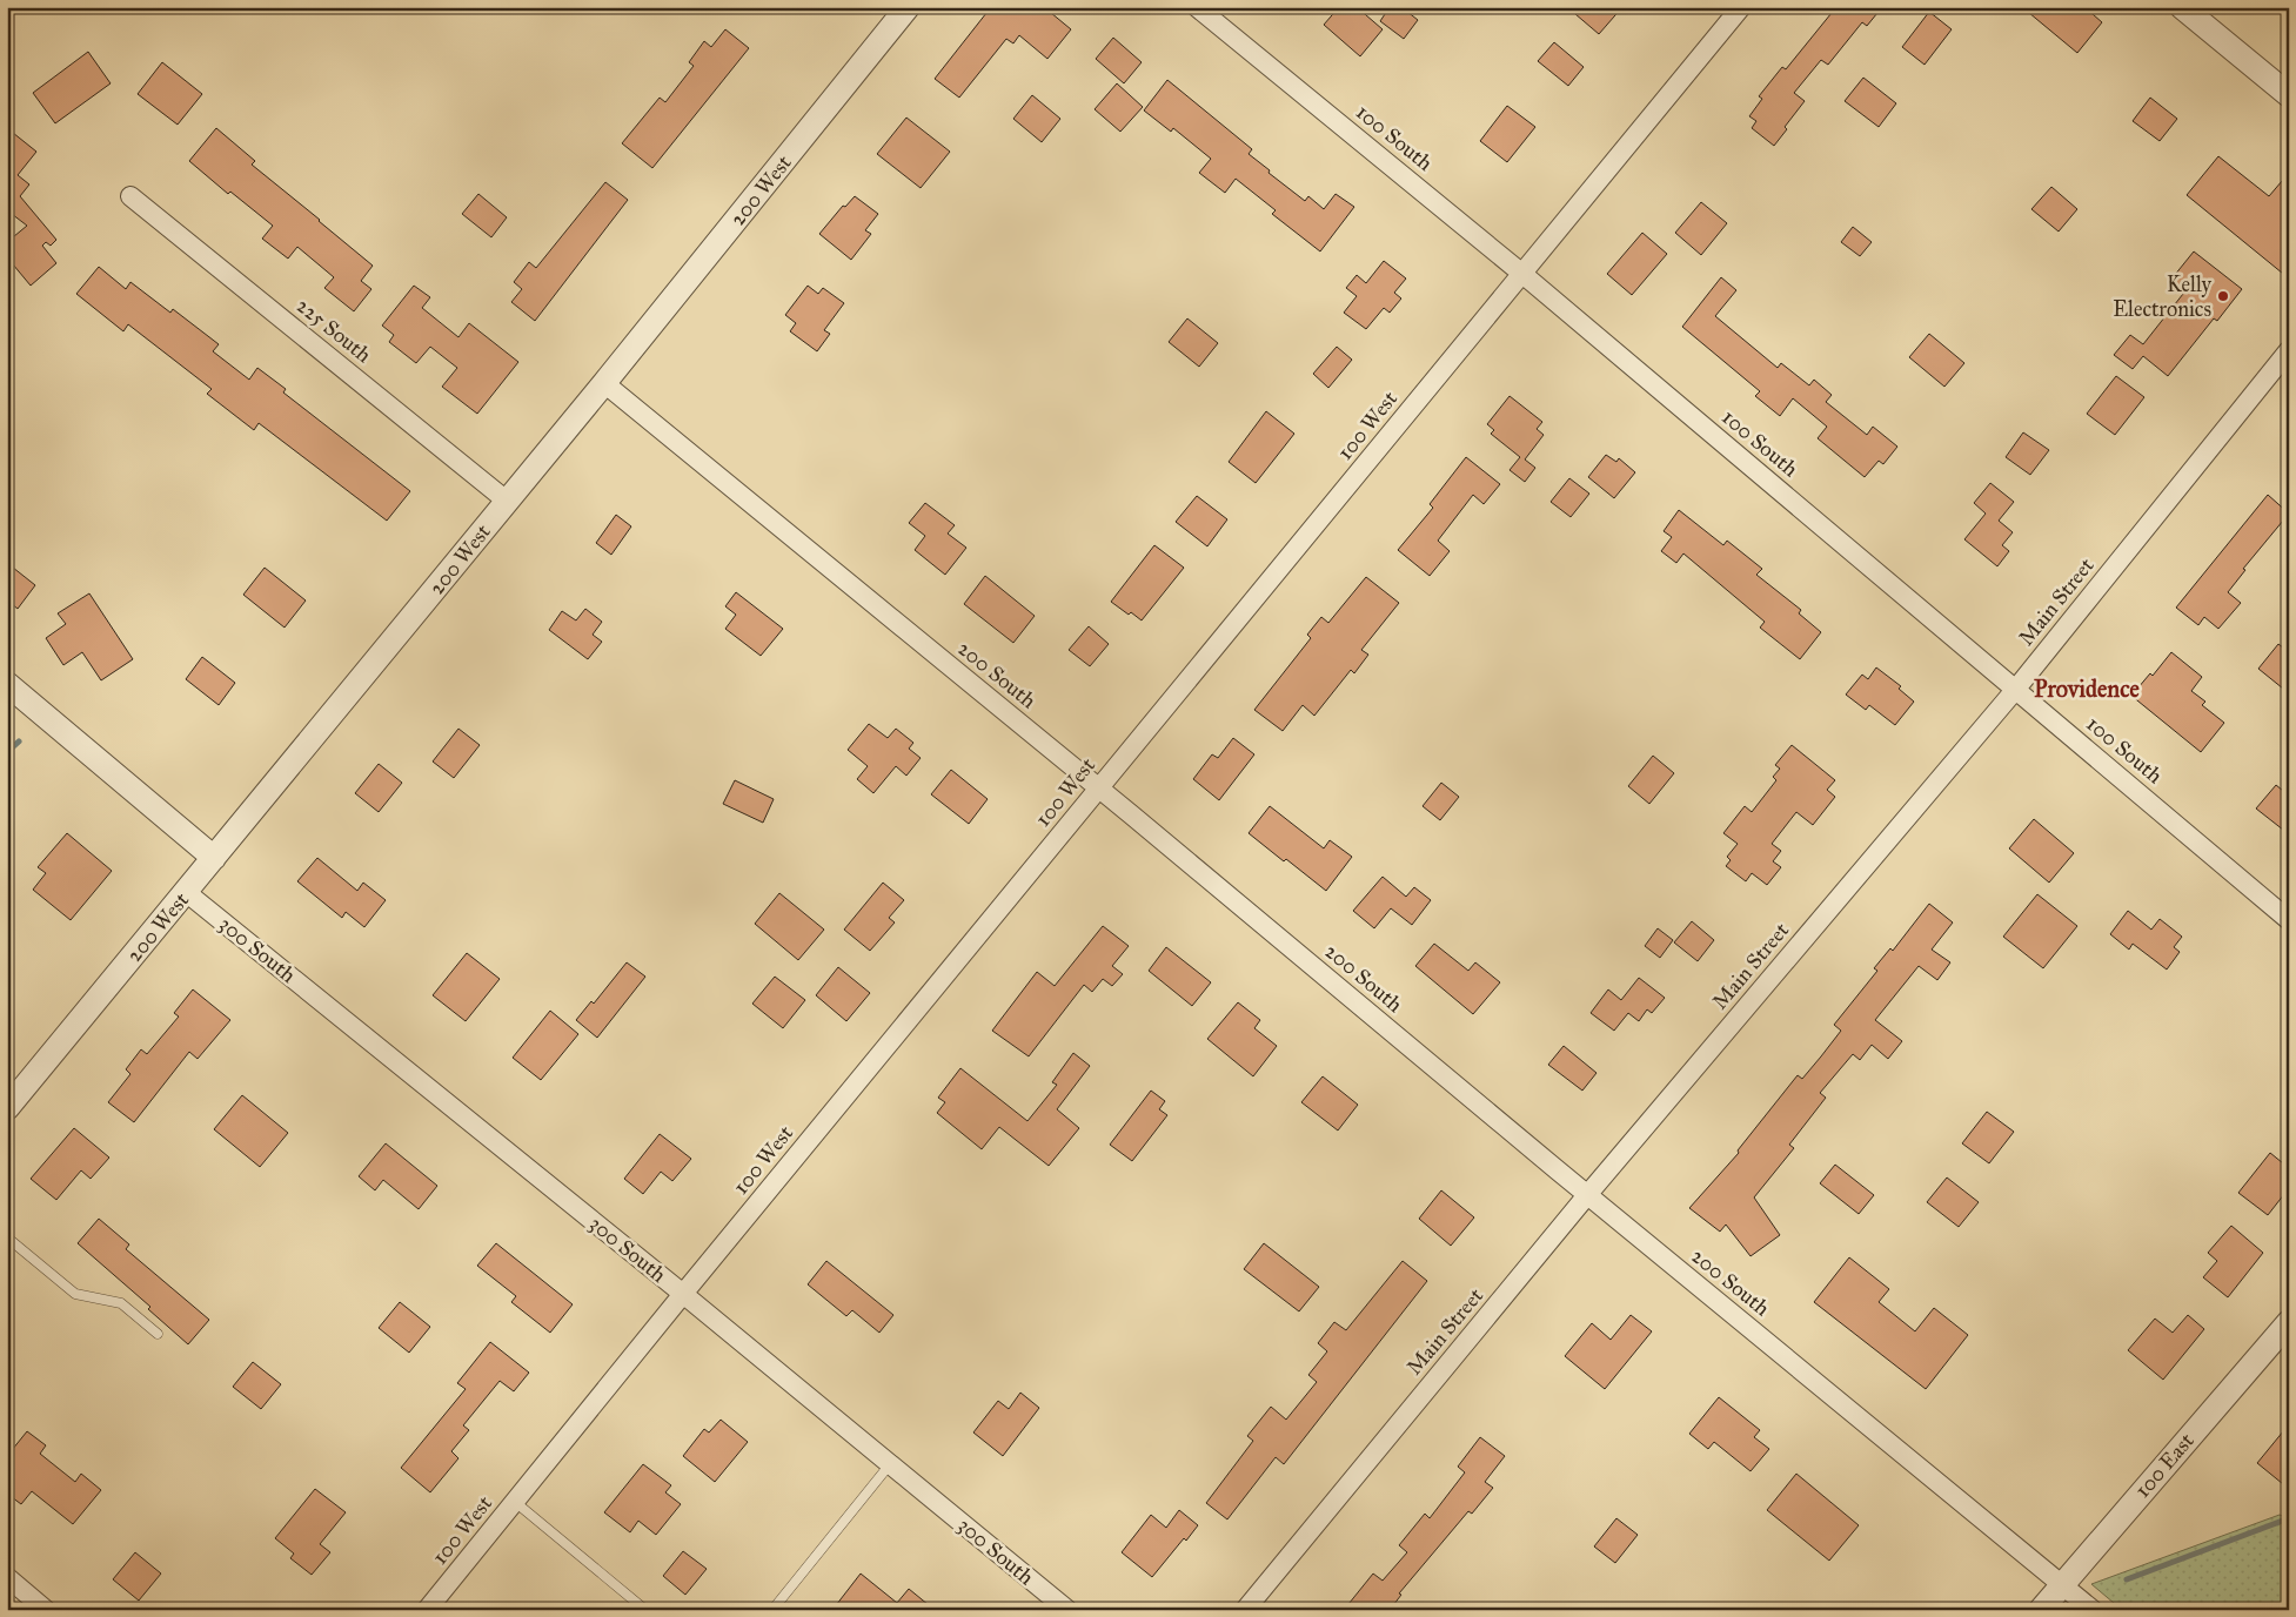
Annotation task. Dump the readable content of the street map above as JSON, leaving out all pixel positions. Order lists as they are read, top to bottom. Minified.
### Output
{"streets":{"street":["100 South","200 West","225 South","100 West","Main Street","200 South","300 South","100 East"]},"crossings":[["100 South","100 West"],["100 South","Main Street"],["200 West","225 South"],["200 West","200 South"],["200 West","300 South"],["100 West","200 South"],["100 West","300 South"],["Main Street","200 South"],["200 South","100 East"]],"districts":["Providence"],"places":["Kelly Electronics"]}
